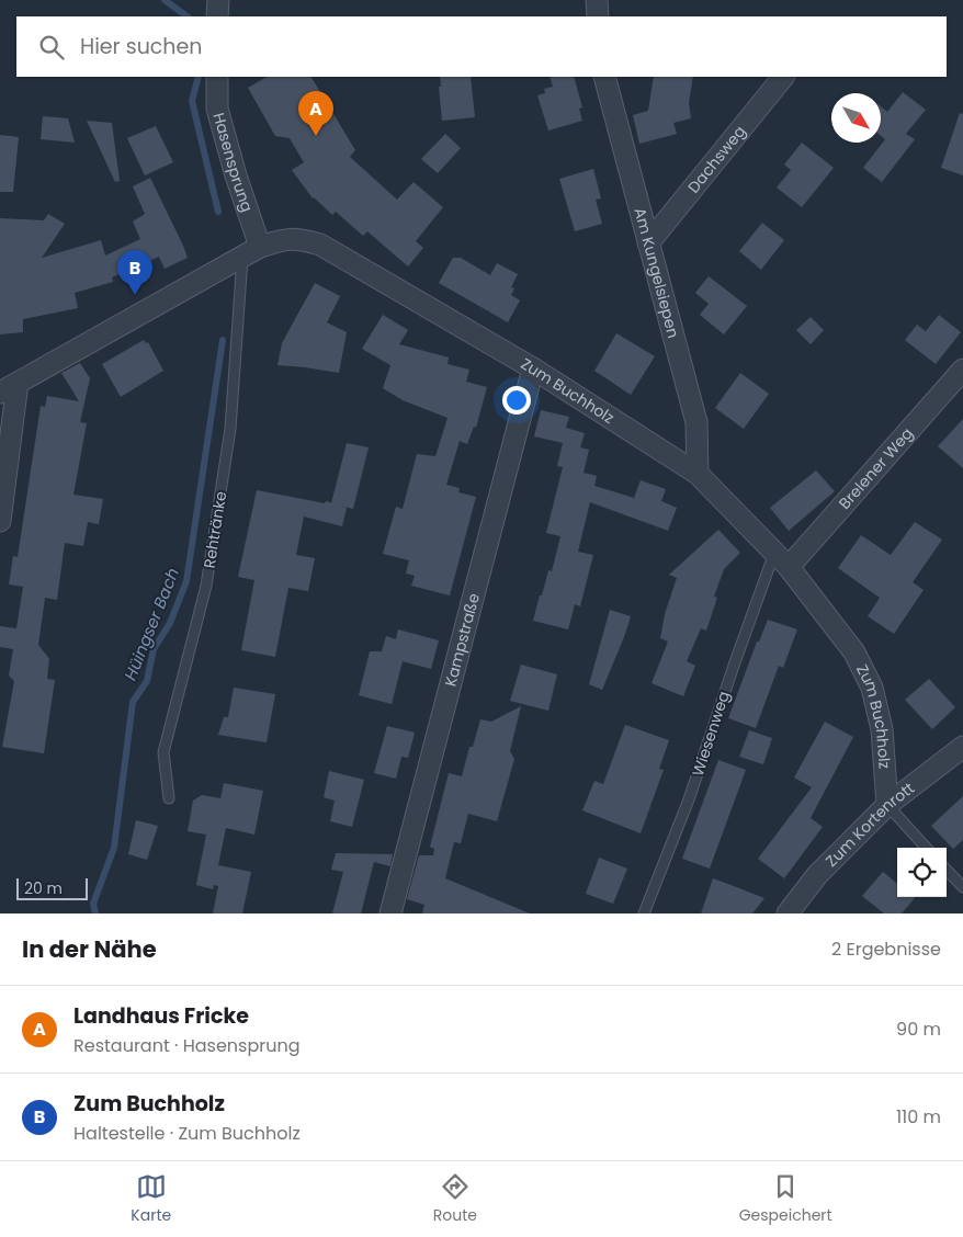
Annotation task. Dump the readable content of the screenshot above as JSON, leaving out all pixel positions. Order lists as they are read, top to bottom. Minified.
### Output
{"streets":{"street":["Dachsweg","Hasensprung","Am Kungelsiepen","Zum Buchholz","Brelener Weg","Kampstraße","Zum Kortenrott"],"lane":["Rehtränke","Wiesenweg"]},"crossings":[["Dachsweg","Am Kungelsiepen"],["Hasensprung","Zum Buchholz"],["Hasensprung","Rehtränke"],["Am Kungelsiepen","Zum Buchholz"],["Zum Buchholz","Brelener Weg"],["Zum Buchholz","Rehtränke"],["Zum Buchholz","Kampstraße"],["Zum Buchholz","Wiesenweg"],["Zum Buchholz","Zum Kortenrott"],["Brelener Weg","Wiesenweg"]],"water":["Hüingser Bach"],"scale_bar":"20 m","north":"bottom right","page":{"search":"Hier suchen","pins":["A","B"],"scale":"20 m","heading":["In der Nähe","2 Ergebnisse"],"list":[{"mark":"A","name":"Landhaus Fricke","note":"Restaurant · Hasensprung","value":"90 m"},{"mark":"B","name":"Zum Buchholz","note":"Haltestelle · Zum Buchholz","value":"110 m"}],"nav":["Karte","Route","Gespeichert"]}}
